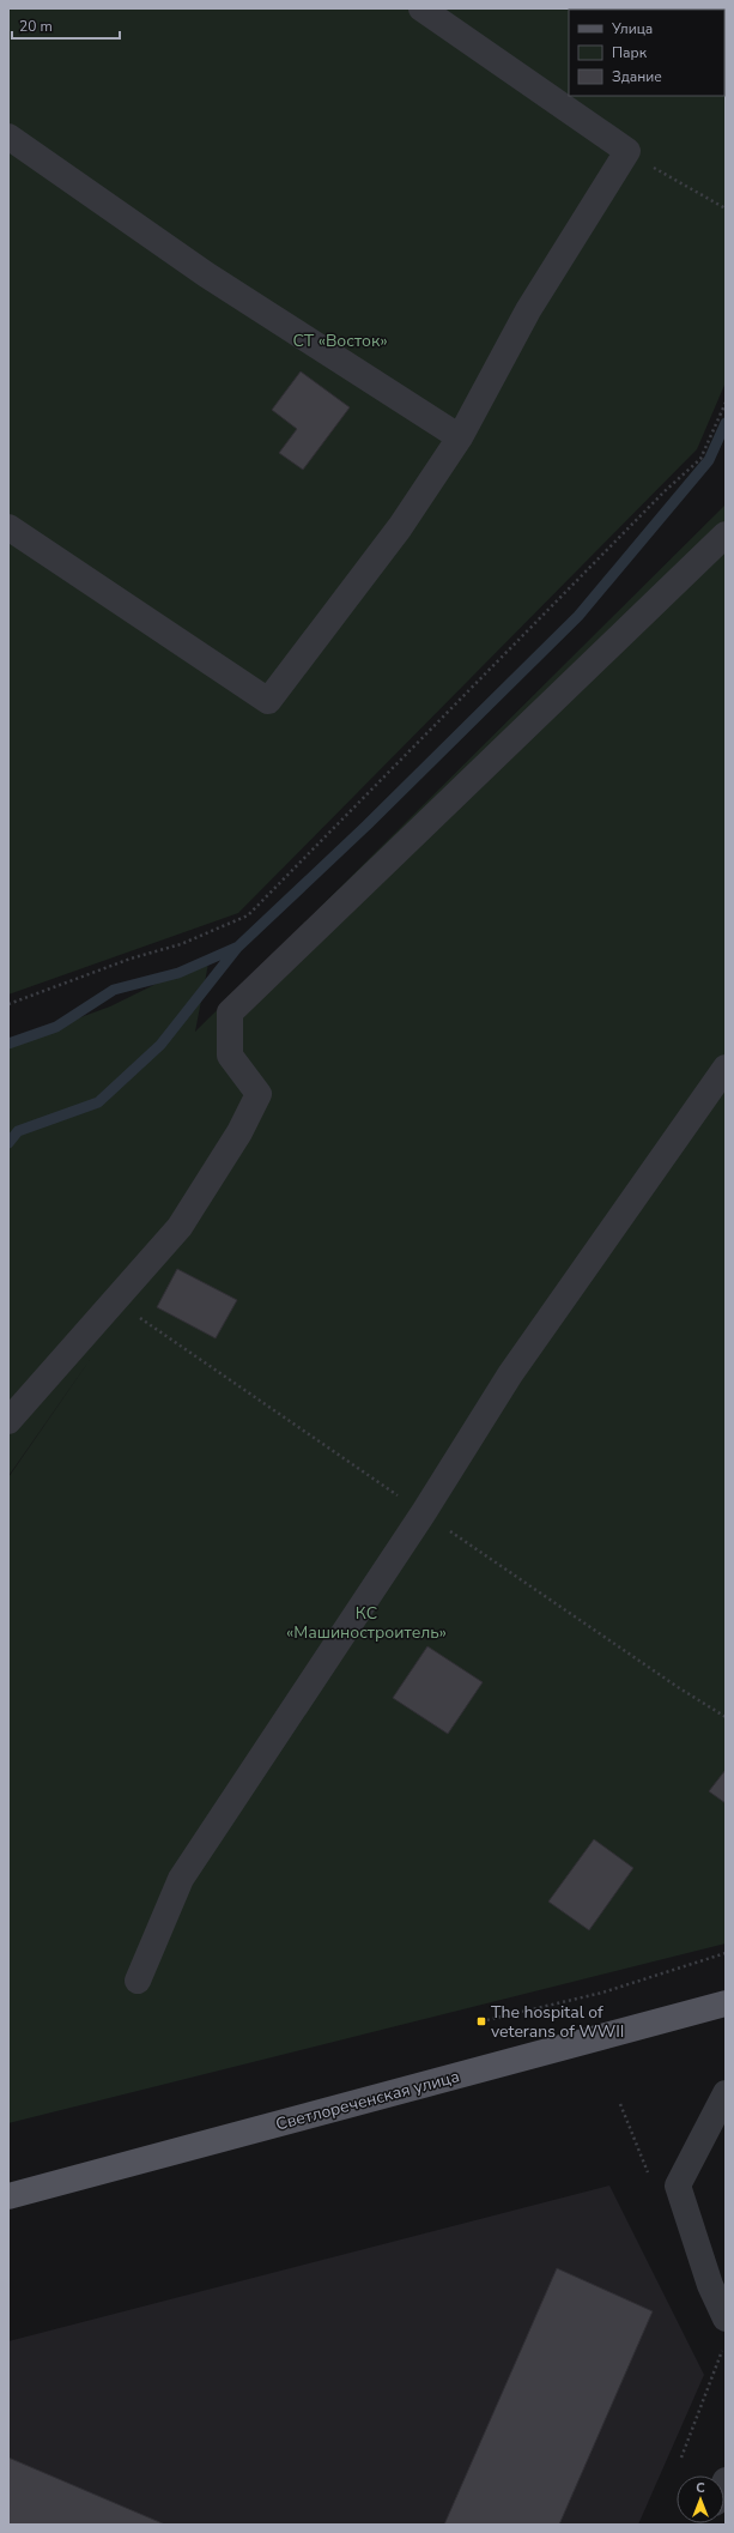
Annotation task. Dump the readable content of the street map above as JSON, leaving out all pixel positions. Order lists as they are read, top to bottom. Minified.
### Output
{"streets":{"main road":["Светлореченская улица"]},"parks":["СТ «Восток»","КС «Машиностроитель»"],"places":{"transit":["The hospital of veterans of WWII"]},"legend":["Улица","Парк","Здание"],"scale_bar":"20 m","north":"top"}
